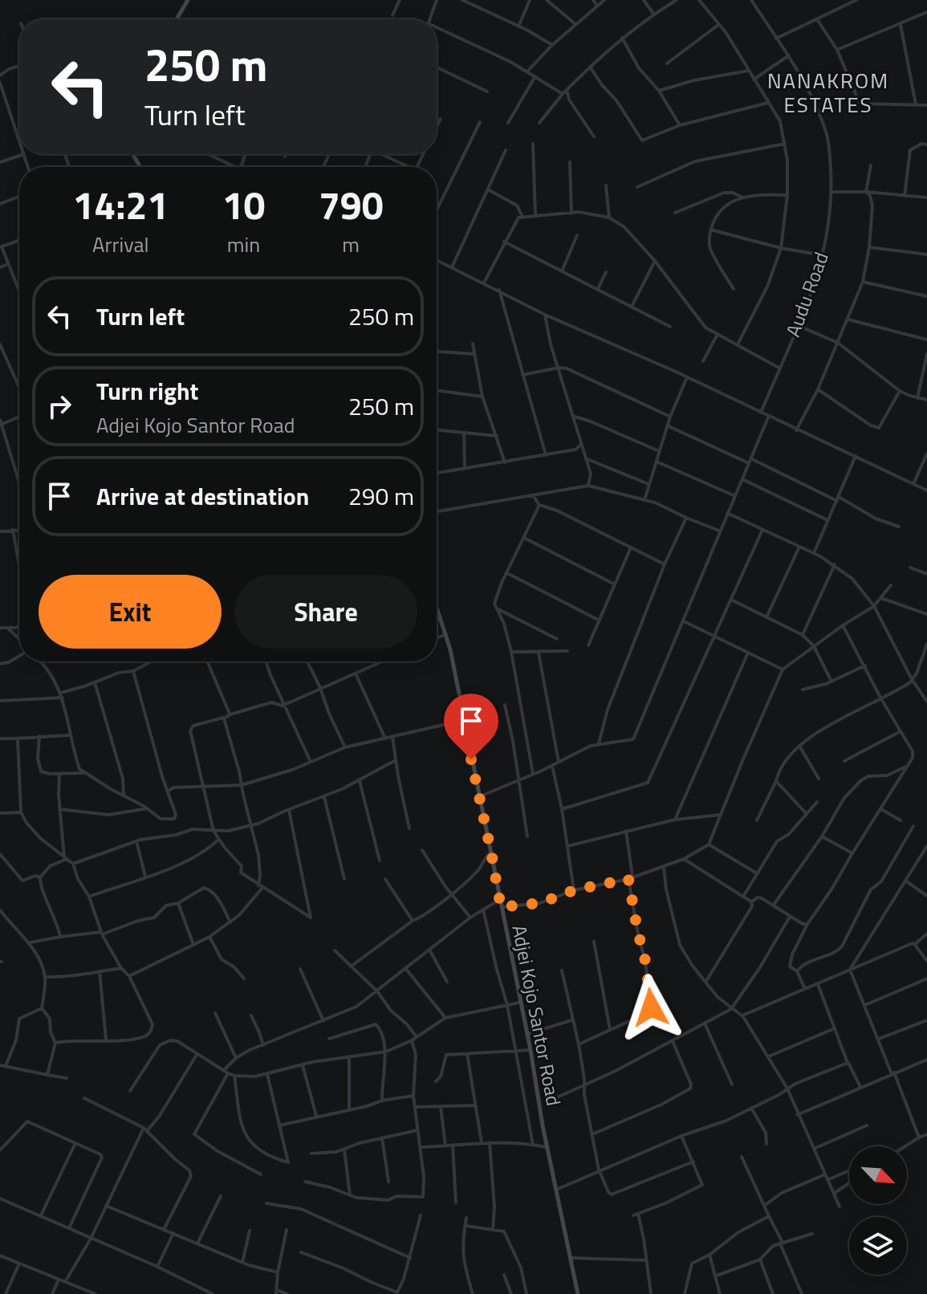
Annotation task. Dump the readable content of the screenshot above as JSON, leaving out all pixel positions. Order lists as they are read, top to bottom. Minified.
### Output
{"streets":{"street":["Audu Road","Adjei Kojo Santor Road"]},"districts":["NANAKROM ESTATES"],"north":"bottom right","page":{"turn":["250 m","Turn left"],"eta":["14:21","Arrival","10","min","790","m"],"list":[{"name":"Turn left","value":"250 m"},{"name":"Turn right","note":"Adjei Kojo Santor Road","value":"250 m"},{"name":"Arrive at destination","value":"290 m"}],"buttons":["Exit","Share"]}}
